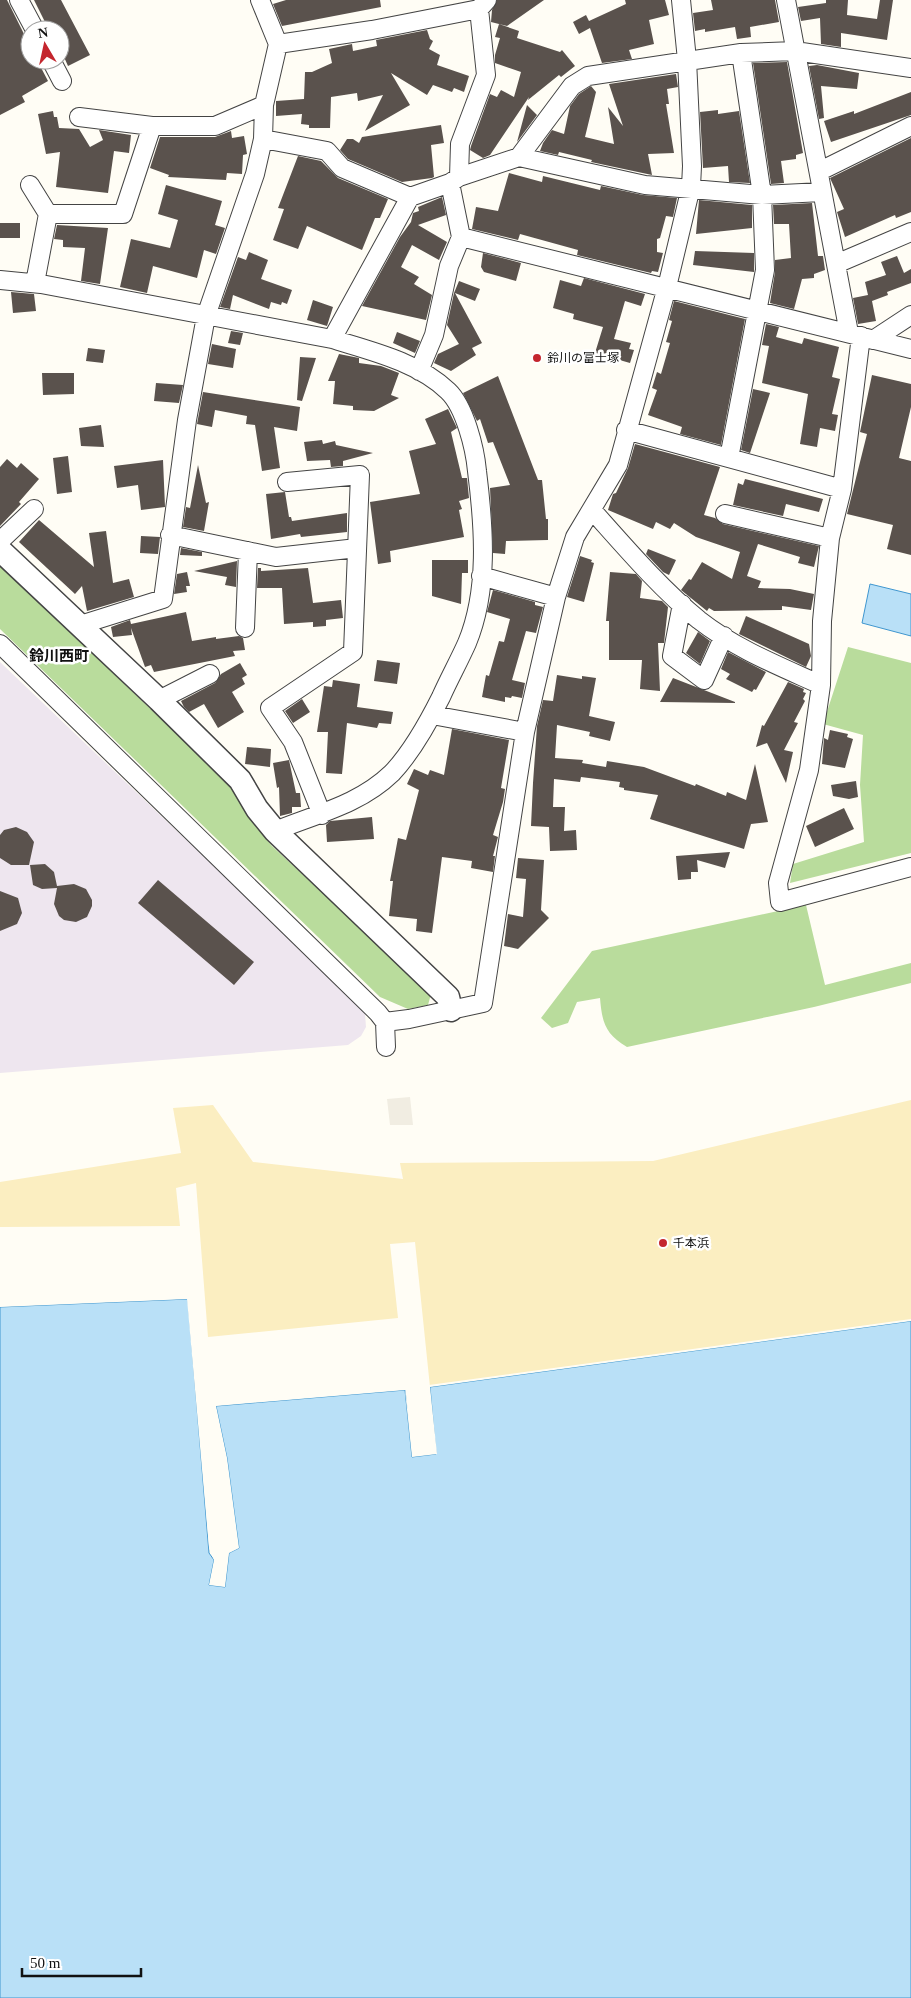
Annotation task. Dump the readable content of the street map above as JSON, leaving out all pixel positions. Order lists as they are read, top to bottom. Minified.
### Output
{"districts":["鈴川西町"],"places":["鈴川の富士塚","千本浜"],"scale_bar":"50 m","north":"top"}
